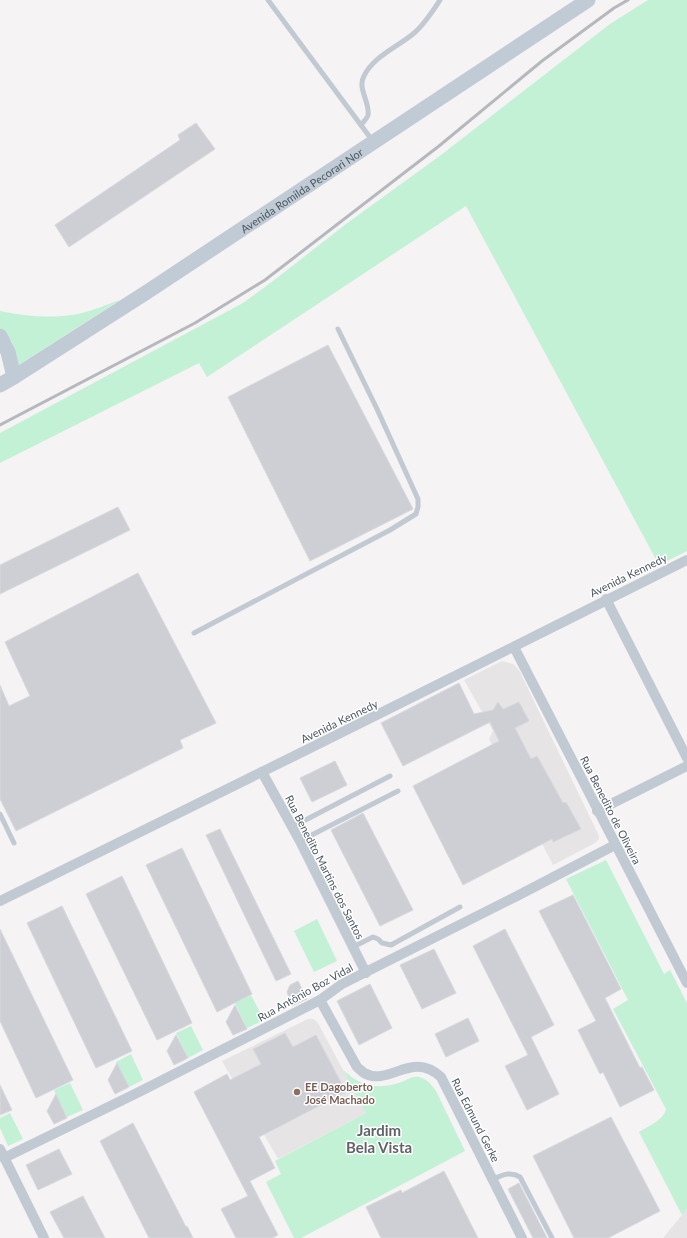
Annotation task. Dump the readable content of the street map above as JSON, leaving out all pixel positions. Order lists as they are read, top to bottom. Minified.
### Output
{"streets":{"street":["Avenida Romilda Pecorari Nor","Avenida Kennedy","Rua Benedito de Oliveira","Rua Benedito Martins dos Santos","Rua Antônio Boz Vidal","Rua Edmund Gerke"]},"crossings":[["Avenida Kennedy","Rua Benedito de Oliveira"],["Avenida Kennedy","Rua Benedito Martins dos Santos"],["Rua Benedito de Oliveira","Rua Antônio Boz Vidal"],["Rua Benedito Martins dos Santos","Rua Antônio Boz Vidal"],["Rua Antônio Boz Vidal","Rua Edmund Gerke"]],"districts":["Jardim Bela Vista"],"places":["EE Dagoberto José Machado"]}
